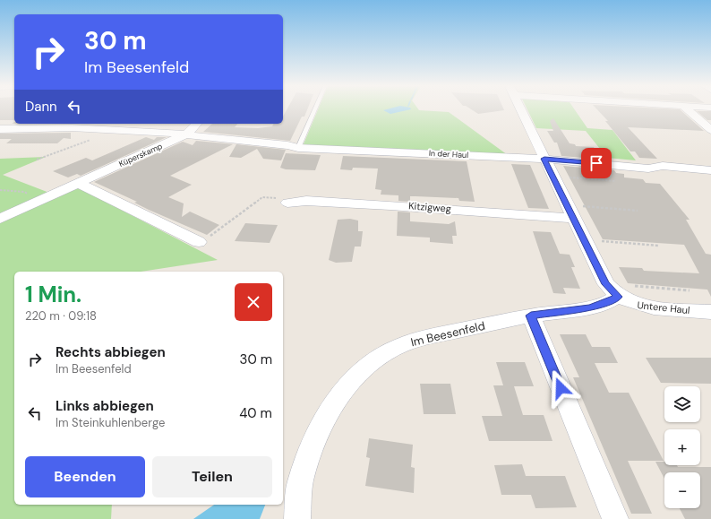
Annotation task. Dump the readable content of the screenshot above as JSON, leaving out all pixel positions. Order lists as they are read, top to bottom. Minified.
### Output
{"streets":{"street":["In der Haul","Küperskamp","Kitzigweg","Untere Haul","Im Beesenfeld"]},"crossings":[["In der Haul","Küperskamp"],["Untere Haul","Im Beesenfeld"]],"page":{"turn":["30 m","Im Beesenfeld"],"then":"Dann","heading":["1 Min.","220 m · 09:18"],"list":[{"name":"Rechts abbiegen","note":"Im Beesenfeld","value":"30 m"},{"name":"Links abbiegen","note":"Im Steinkuhlenberge","value":"40 m"}],"map_buttons":["+","−"],"buttons":["Beenden","Teilen"]}}
